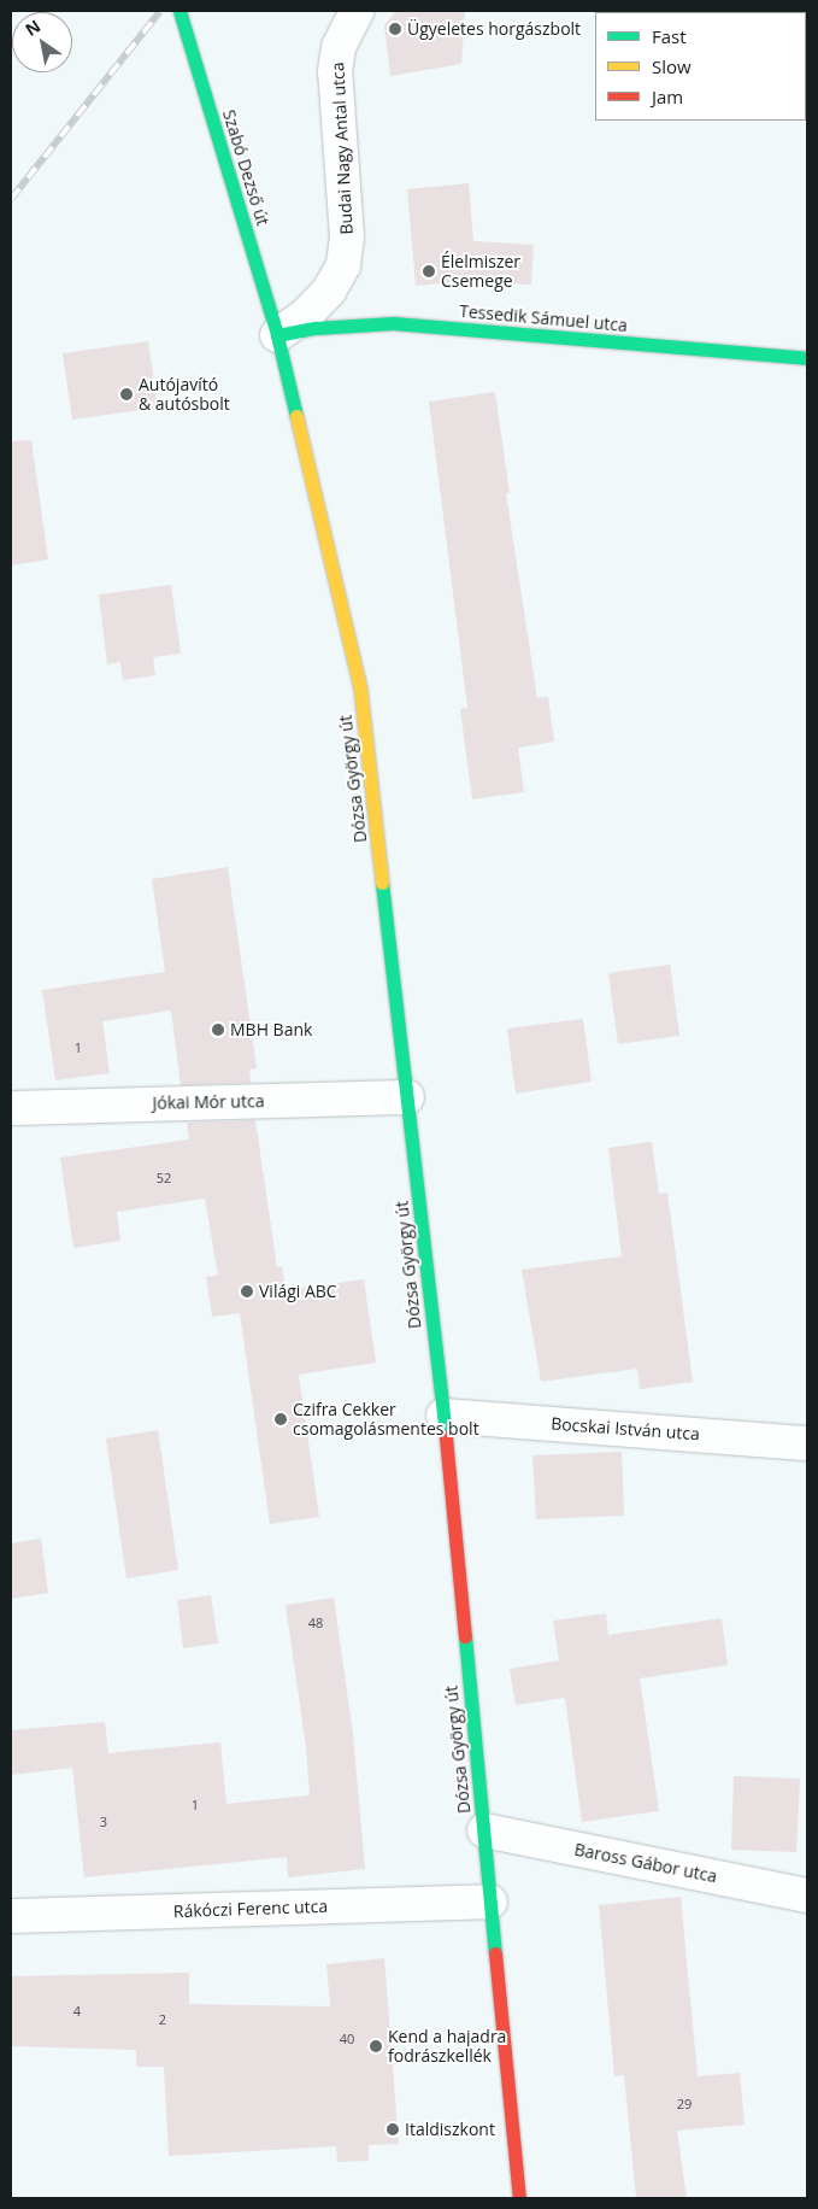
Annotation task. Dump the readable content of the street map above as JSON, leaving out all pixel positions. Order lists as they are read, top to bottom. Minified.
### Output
{"streets":{"main road":["Szabó Dezső út","Tessedik Sámuel utca","Dózsa György út"],"street":["Budai Nagy Antal utca","Jókai Mór utca","Bocskai István utca","Baross Gábor utca","Rákóczi Ferenc utca"]},"crossings":[["Budai Nagy Antal utca","Szabó Dezső út"],["Budai Nagy Antal utca","Tessedik Sámuel utca"],["Budai Nagy Antal utca","Dózsa György út"],["Szabó Dezső út","Tessedik Sámuel utca"],["Szabó Dezső út","Dózsa György út"],["Tessedik Sámuel utca","Dózsa György út"],["Dózsa György út","Jókai Mór utca"],["Dózsa György út","Bocskai István utca"],["Dózsa György út","Baross Gábor utca"],["Dózsa György út","Rákóczi Ferenc utca"]],"places":["Ügyeletes horgászbolt","Élelmiszer Csemege","Autójavító & autósbolt","MBH Bank","Világi ABC","Czifra Cekker csomagolásmentes bolt","Kend a hajadra fodrászkellék","Italdiszkont"],"house_numbers":["1","52","48","1","3","4","2","40","29"],"legend":["Fast","Slow","Jam"],"north":"top left"}
